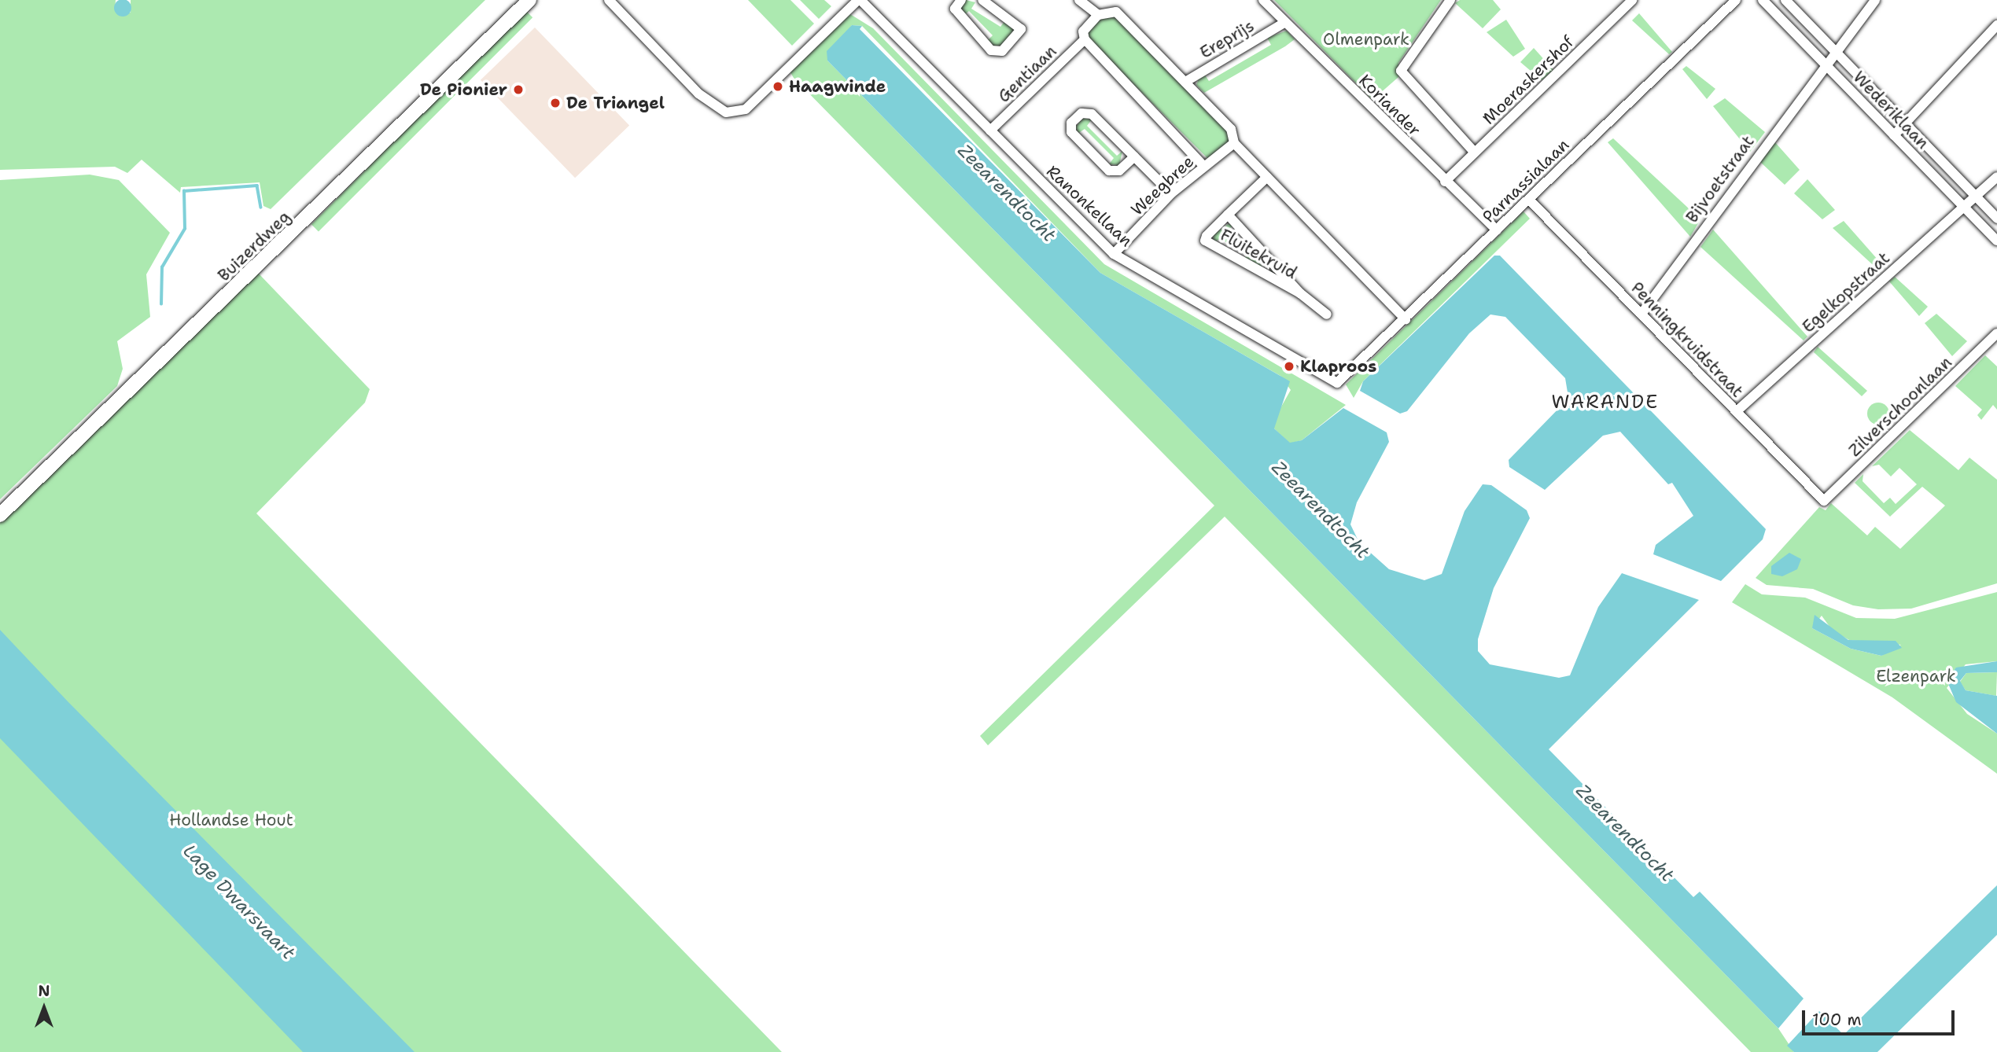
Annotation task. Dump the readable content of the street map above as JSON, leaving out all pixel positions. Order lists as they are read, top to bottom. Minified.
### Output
{"streets":{"street":["Ereprijs","Gentiaan","Moeraskershof","Koriander","Wederiklaan","Bijvoetstraat","Parnassialaan","Weegbree","Ranonkellaan","Buizerdweg","Fluitekruid","Egelkopstraat","Penningkruidstraat","Zilverschoonlaan"]},"crossings":[["Ereprijs","Koriander"],["Gentiaan","Ranonkellaan"],["Moeraskershof","Koriander"],["Koriander","Parnassialaan"],["Wederiklaan","Bijvoetstraat"],["Wederiklaan","Egelkopstraat"],["Bijvoetstraat","Penningkruidstraat"],["Parnassialaan","Ranonkellaan"],["Parnassialaan","Penningkruidstraat"],["Weegbree","Ranonkellaan"],["Egelkopstraat","Penningkruidstraat"],["Penningkruidstraat","Zilverschoonlaan"]],"districts":["WARANDE"],"water":["Zeearendtocht","Lage Dwarsvaart"],"parks":["Olmenpark","Elzenpark","Hollandse Hout"],"places":["Haagwinde","De Pionier","De Triangel","Klaproos"],"scale_bar":"100 m","north":"top"}
